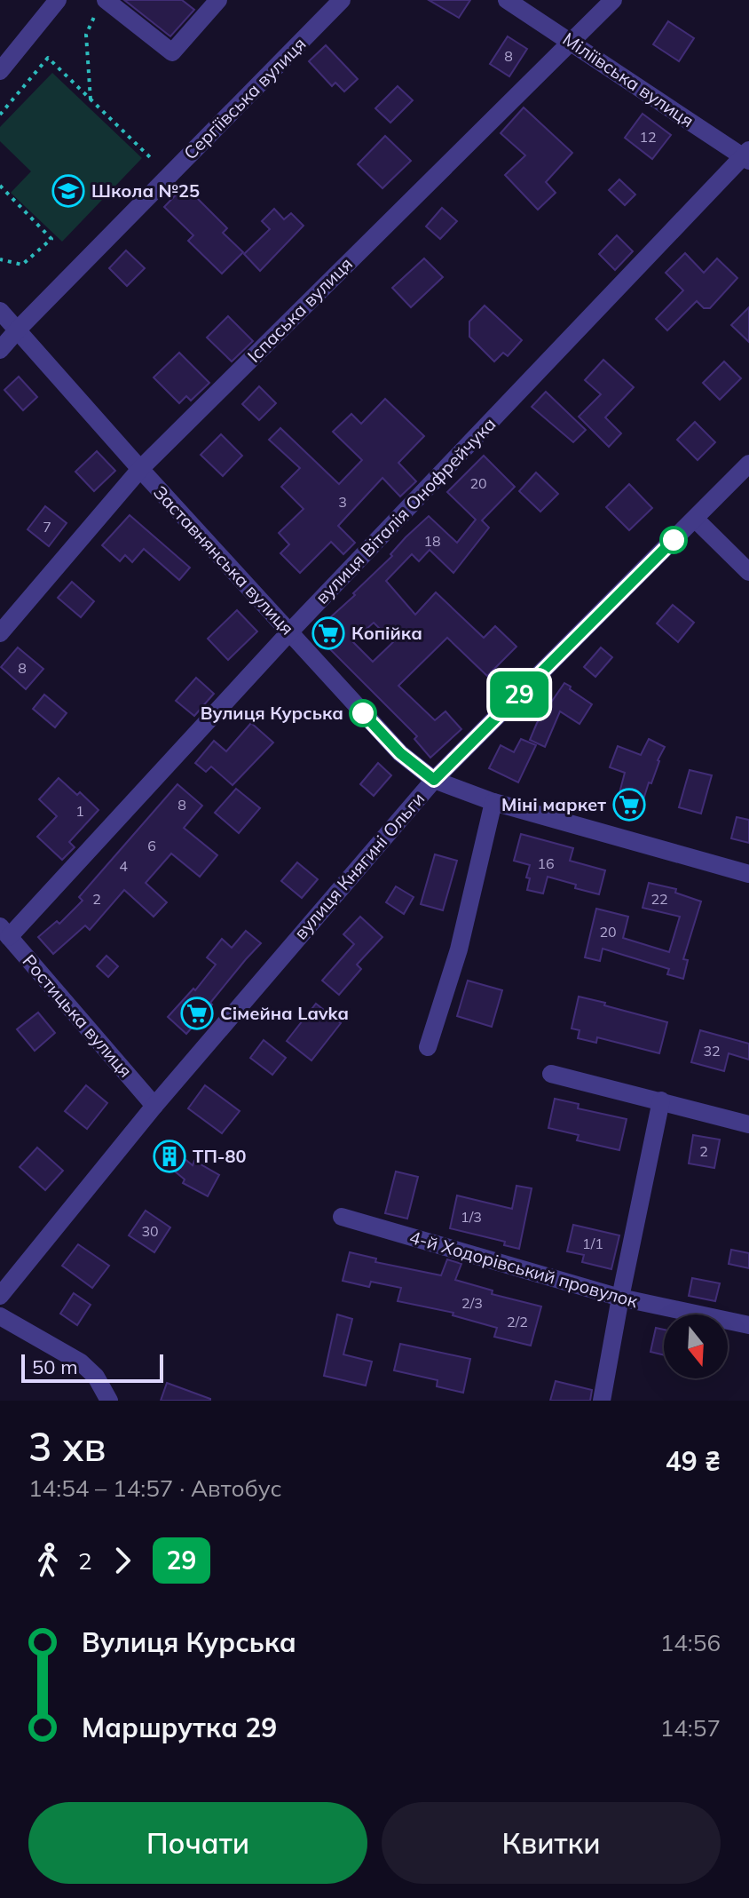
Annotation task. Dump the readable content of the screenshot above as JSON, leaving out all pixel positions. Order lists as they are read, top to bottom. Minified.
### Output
{"streets":{"street":["Міліївська вулиця","Сергіївська вулиця","Іспаська вулиця","вулиця Віталія Онофрейчука","Заставнянська вулиця","вулиця Княгині Ольги","Ростицька вулиця","4-й Ходорівський провулок"]},"crossings":[["Міліївська вулиця","Іспаська вулиця"],["Міліївська вулиця","вулиця Віталія Онофрейчука"],["Сергіївська вулиця","Заставнянська вулиця"],["Іспаська вулиця","Заставнянська вулиця"],["вулиця Віталія Онофрейчука","Заставнянська вулиця"],["вулиця Віталія Онофрейчука","Ростицька вулиця"],["Заставнянська вулиця","вулиця Княгині Ольги"],["вулиця Княгині Ольги","Ростицька вулиця"]],"places":{"school or university":["Школа №25"],"supermarket":["Копійка","Міні маркет","Сімейна Lavka"],"other":["Вулиця Курська"],"building":["ТП-80"]},"lines":["bus line 29"],"house_numbers":["8","12","20","3","7","18","8","8","1","6","16","4","2","22","20","32","2","1/3","30","1/1","2/3","2/2"],"scale_bar":"50 m","north":"bottom","page":{"on_map":"29","scale":"50 m","heading":["3 хв","14:54 – 14:57 · Автобус","49 ₴"],"legs":["2","29"],"list":[{"name":"Вулиця Курська","value":"14:56"},{"name":"Маршрутка 29","value":"14:57"}],"buttons":["Почати","Квитки"]}}
